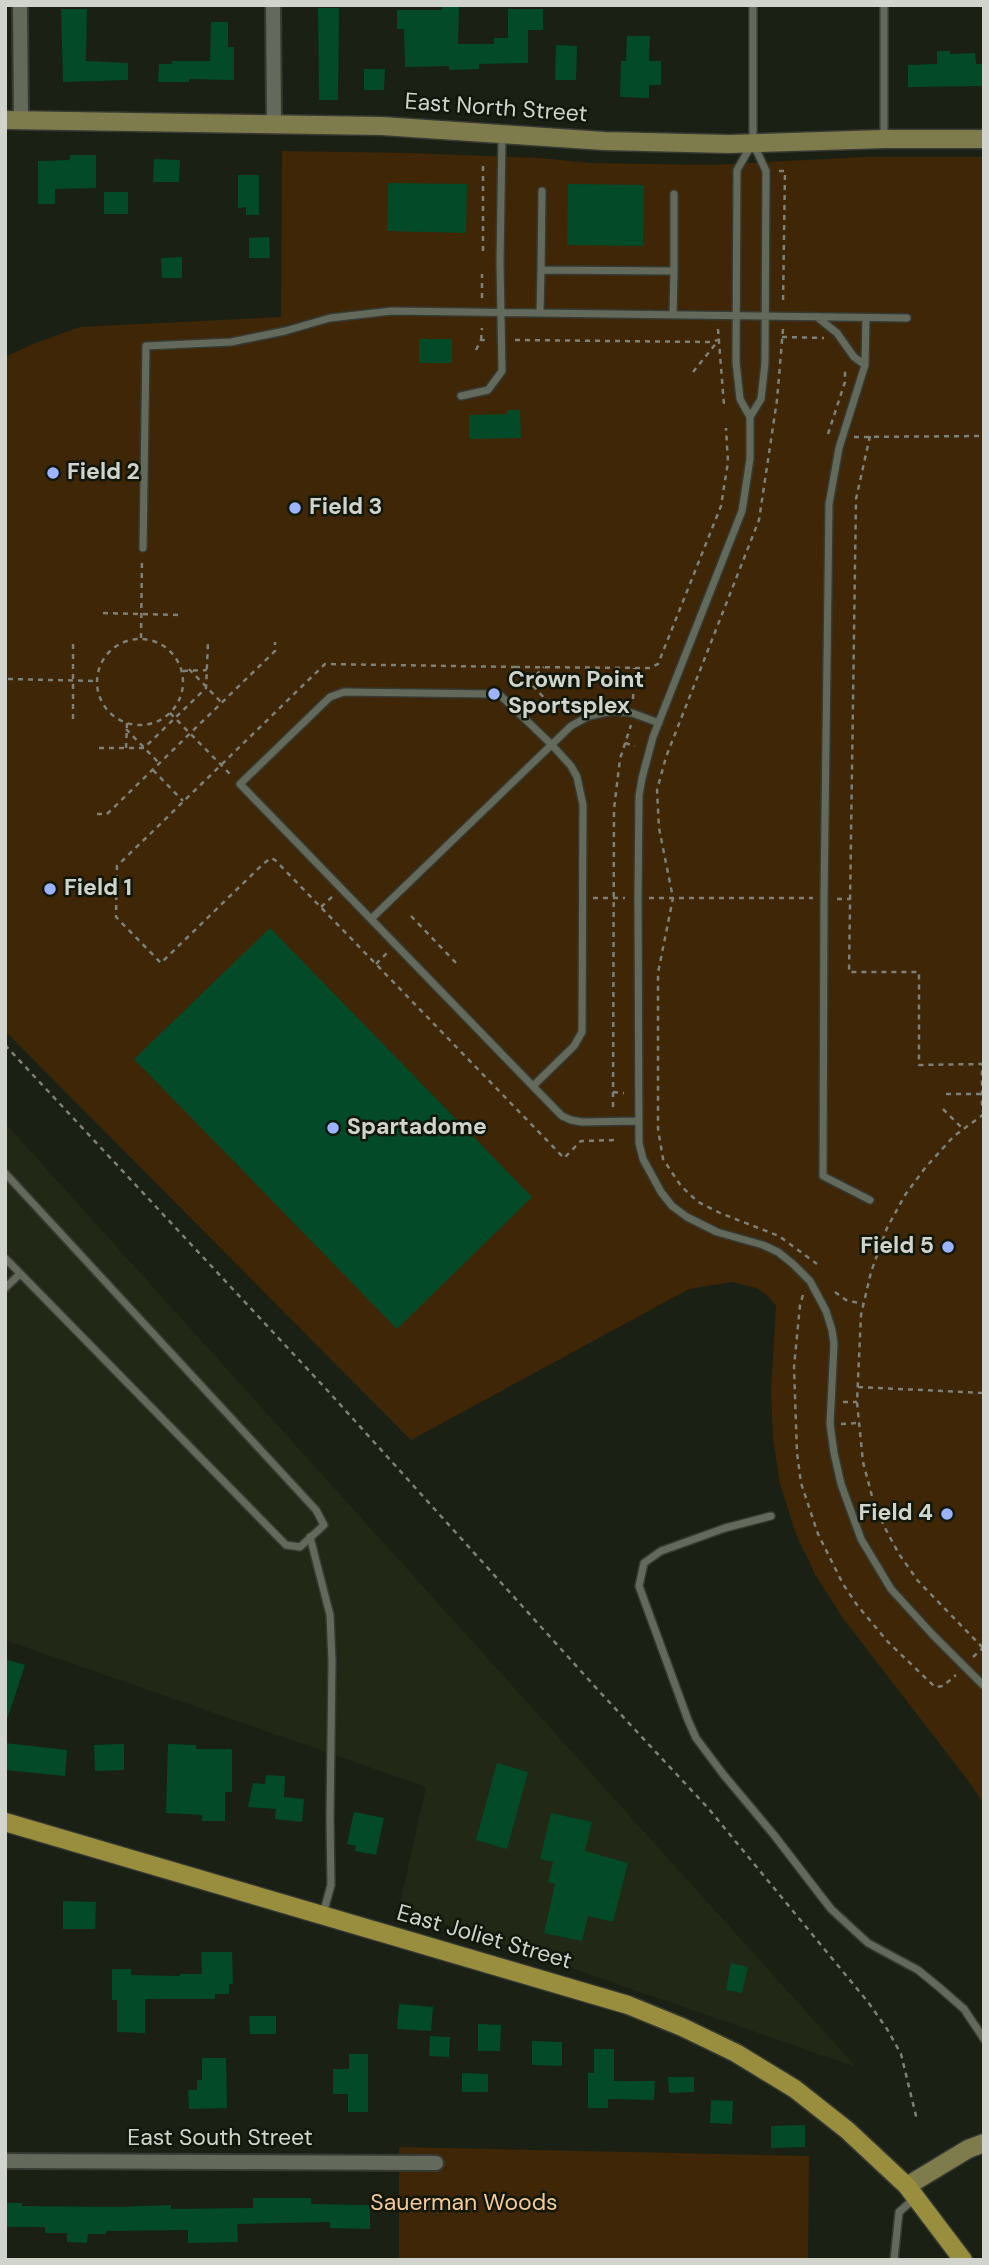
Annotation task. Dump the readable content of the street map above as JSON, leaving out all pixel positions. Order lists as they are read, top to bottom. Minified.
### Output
{"streets":{"main road":["East Joliet Street"],"street":["East North Street","East South Street"]},"parks":["Sauerman Woods"],"places":["Field 2","Field 3","Crown Point Sportsplex","Field 1","Spartadome","Field 5","Field 4"]}
